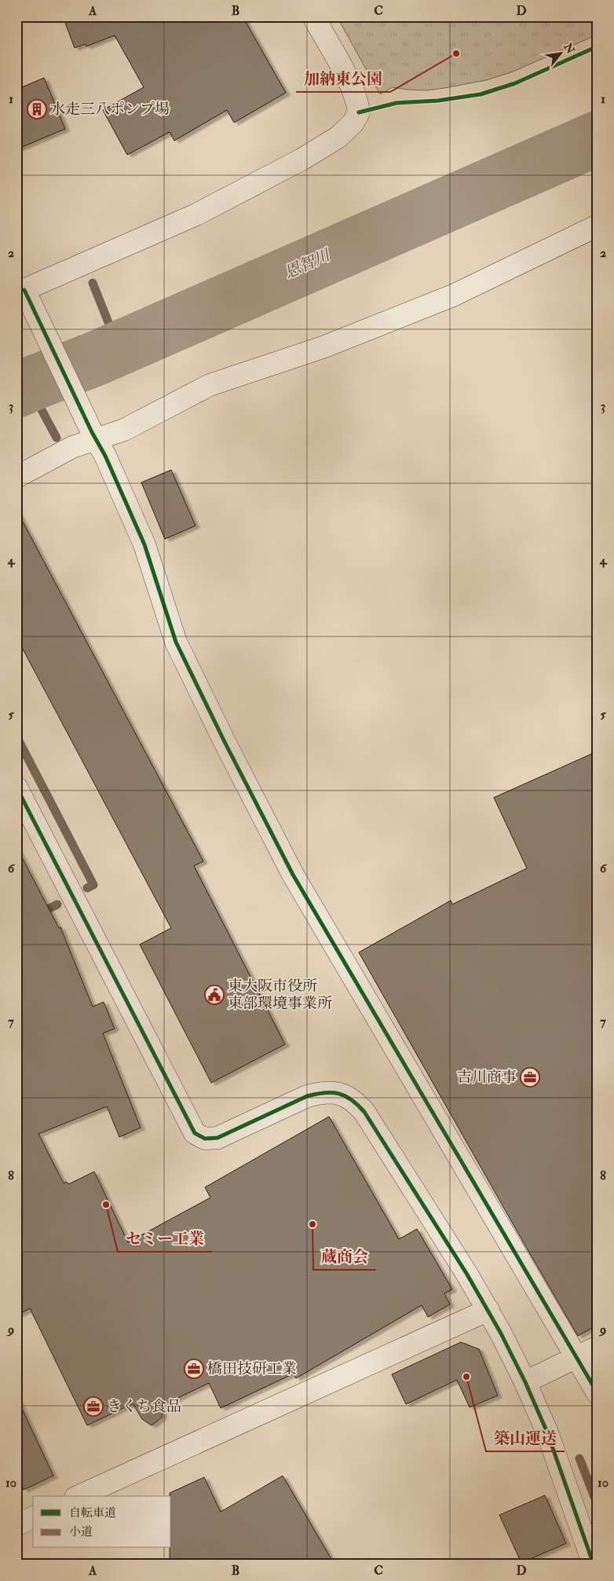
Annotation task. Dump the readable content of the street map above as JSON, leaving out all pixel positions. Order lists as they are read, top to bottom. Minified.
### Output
{"water":["恩智川"],"places":{"other":["加納東公園","セミー工業","蔵商会","築山運送"],"building":["水走三八ポンプ場"],"public building":["東大阪市役所 東部環境事業所"],"office":["吉川商事","橋田技研工業","きくち食品"]},"legend":["自転車道","小道"],"north":"top right","grid":{"columns":["A","B","C","D"],"rows":["1","2","3","4","5","6","7","8","9","10"]}}
